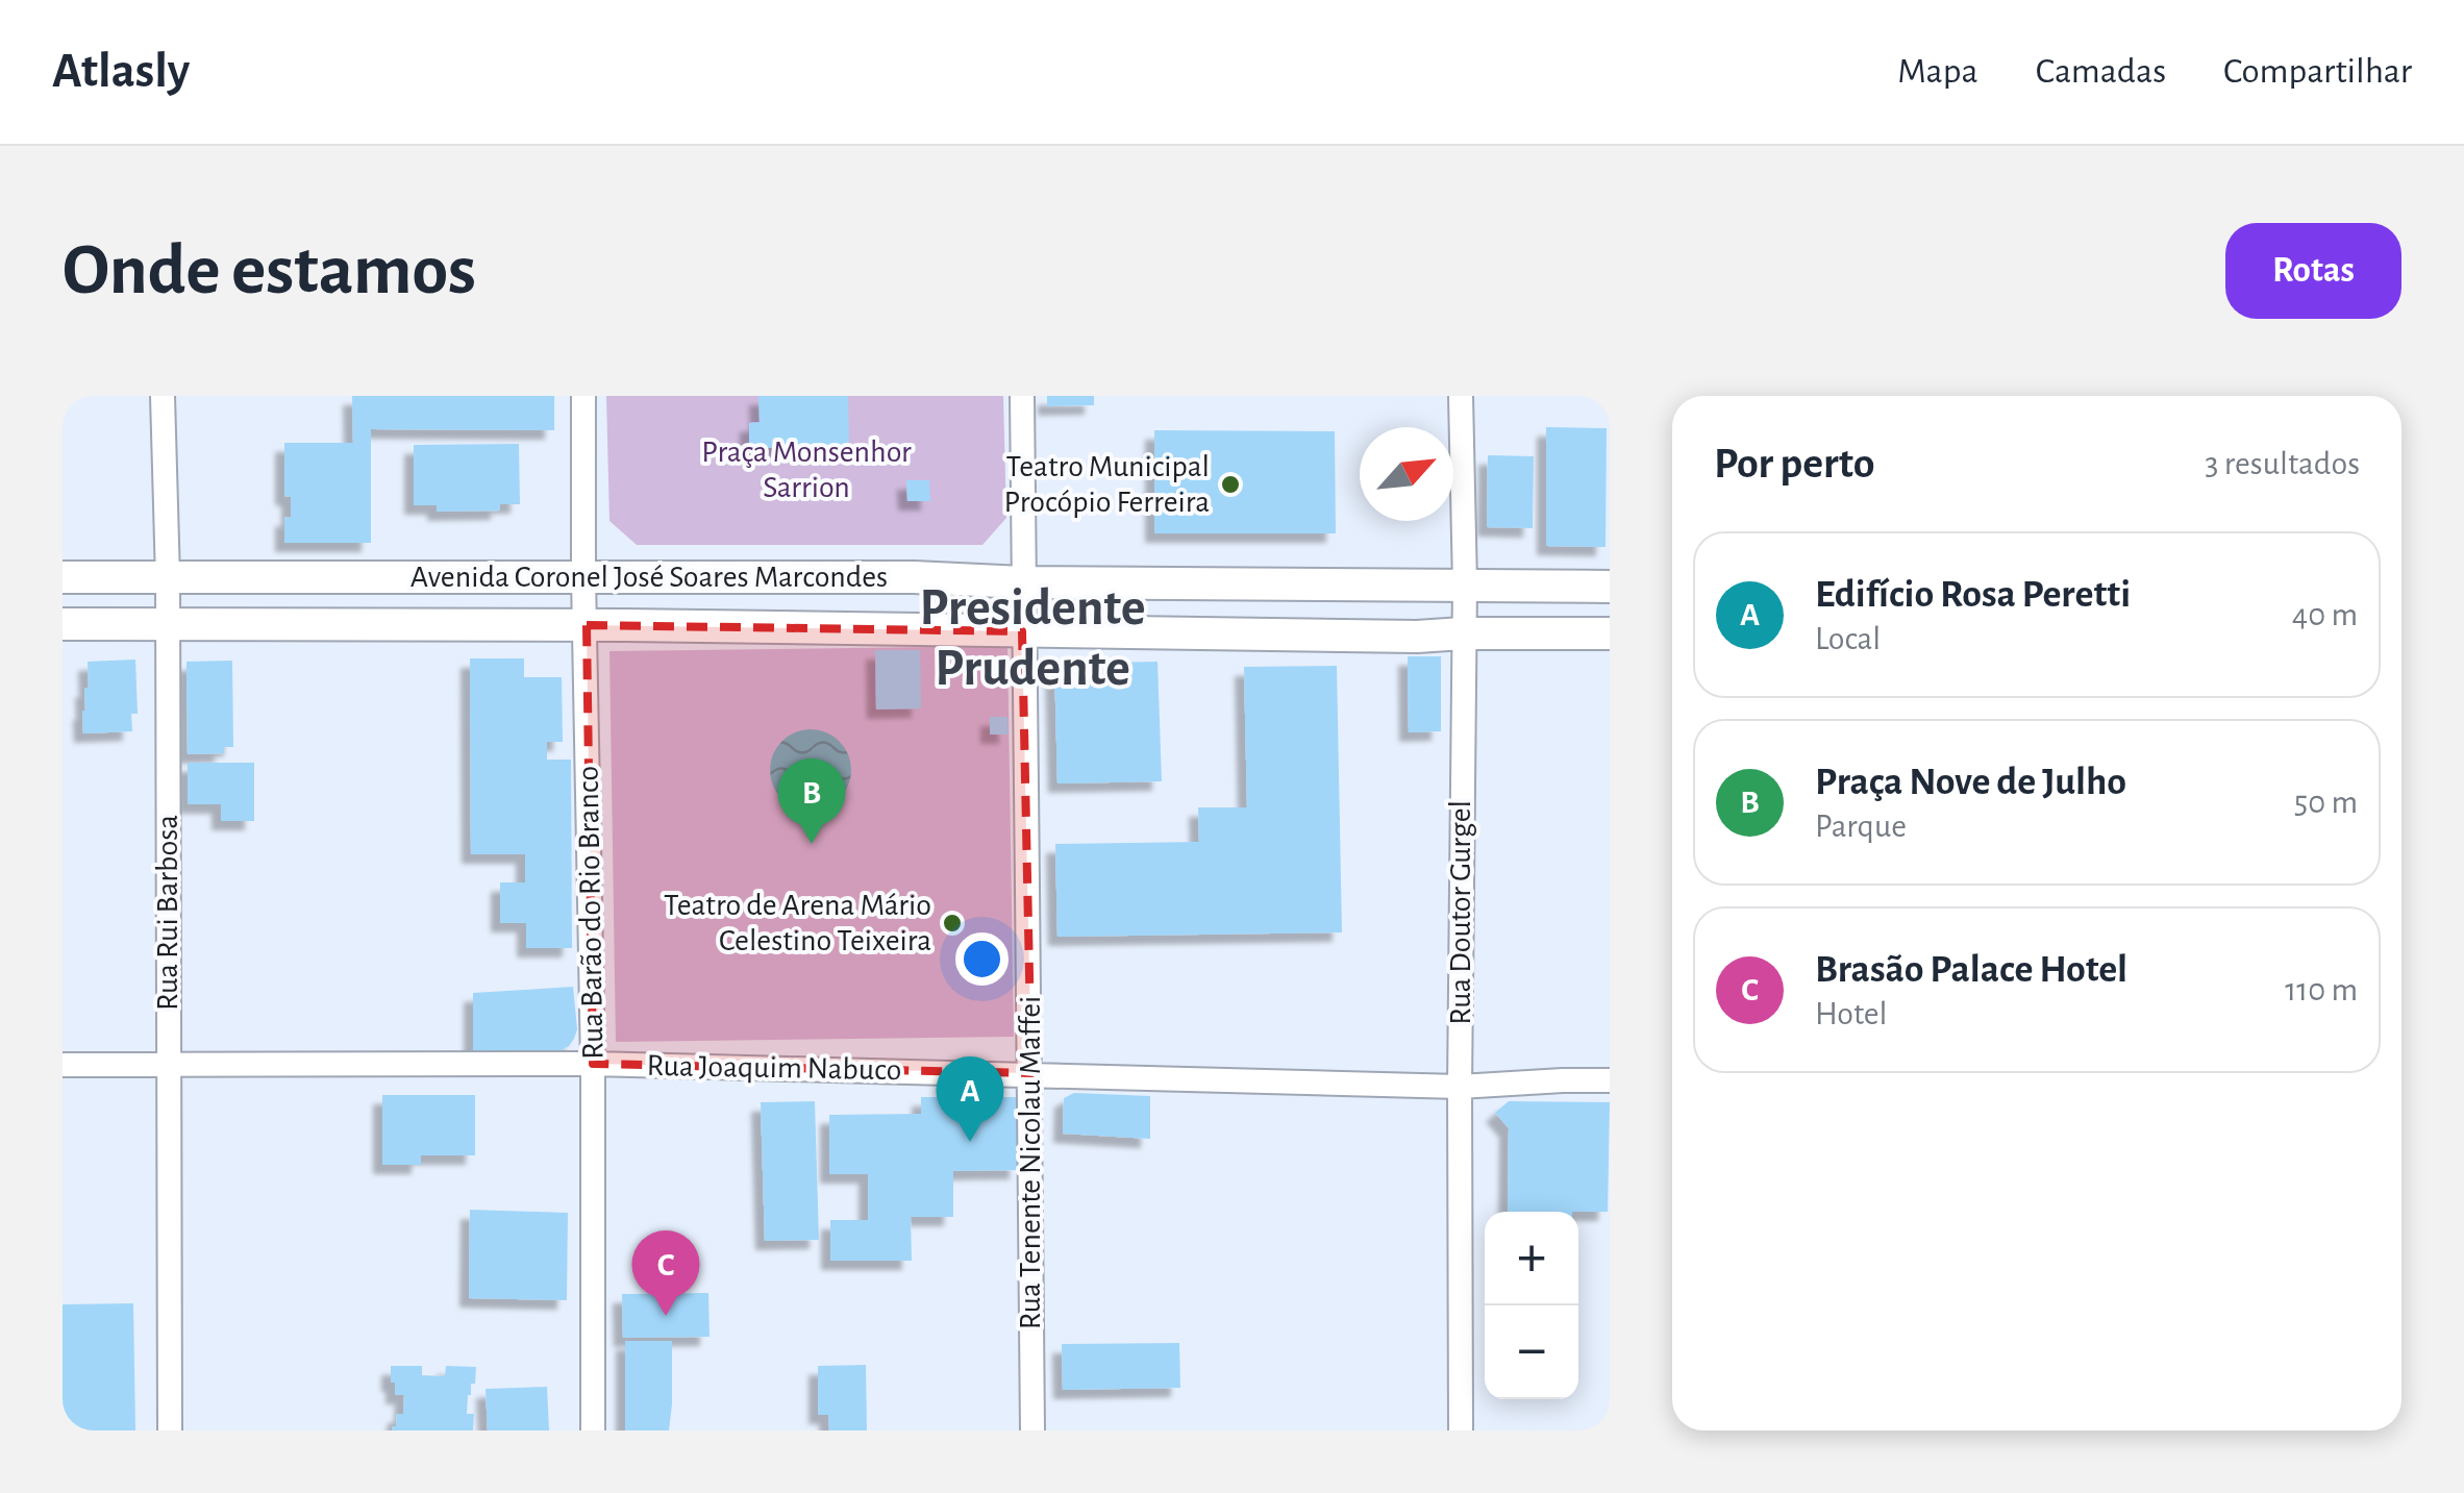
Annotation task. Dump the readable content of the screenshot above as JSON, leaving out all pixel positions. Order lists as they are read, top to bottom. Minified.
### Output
{"streets":{"main road":["Avenida Coronel José Soares Marcondes"],"street":["Rua Rui Barbosa","Rua Barão do Rio Branco","Rua Doutor Gurgel","Rua Joaquim Nabuco","Rua Tenente Nicolau Maffei"]},"crossings":[["Avenida Coronel José Soares Marcondes","Rua Rui Barbosa"],["Avenida Coronel José Soares Marcondes","Rua Barão do Rio Branco"],["Avenida Coronel José Soares Marcondes","Rua Doutor Gurgel"],["Avenida Coronel José Soares Marcondes","Rua Tenente Nicolau Maffei"],["Rua Rui Barbosa","Rua Joaquim Nabuco"],["Rua Barão do Rio Branco","Rua Joaquim Nabuco"],["Rua Doutor Gurgel","Rua Joaquim Nabuco"],["Rua Joaquim Nabuco","Rua Tenente Nicolau Maffei"]],"districts":["Presidente Prudente"],"parks":["Praça Monsenhor Sarrion"],"places":["Teatro Municipal Procópio Ferreira","Teatro de Arena Mário Celestino Teixeira"],"north":"top right","page":{"header":"Atlasly","nav":["Mapa","Camadas","Compartilhar"],"buttons":"Rotas","title":"Onde estamos","heading":["Por perto","3 resultados"],"list":[{"mark":"A","name":"Edifício Rosa Peretti","note":"Local","value":"40 m"},{"mark":"B","name":"Praça Nove de Julho","note":"Parque","value":"50 m"},{"mark":"C","name":"Brasão Palace Hotel","note":"Hotel","value":"110 m"}],"pins":["B","A","C"],"map_buttons":["+","−"]}}
